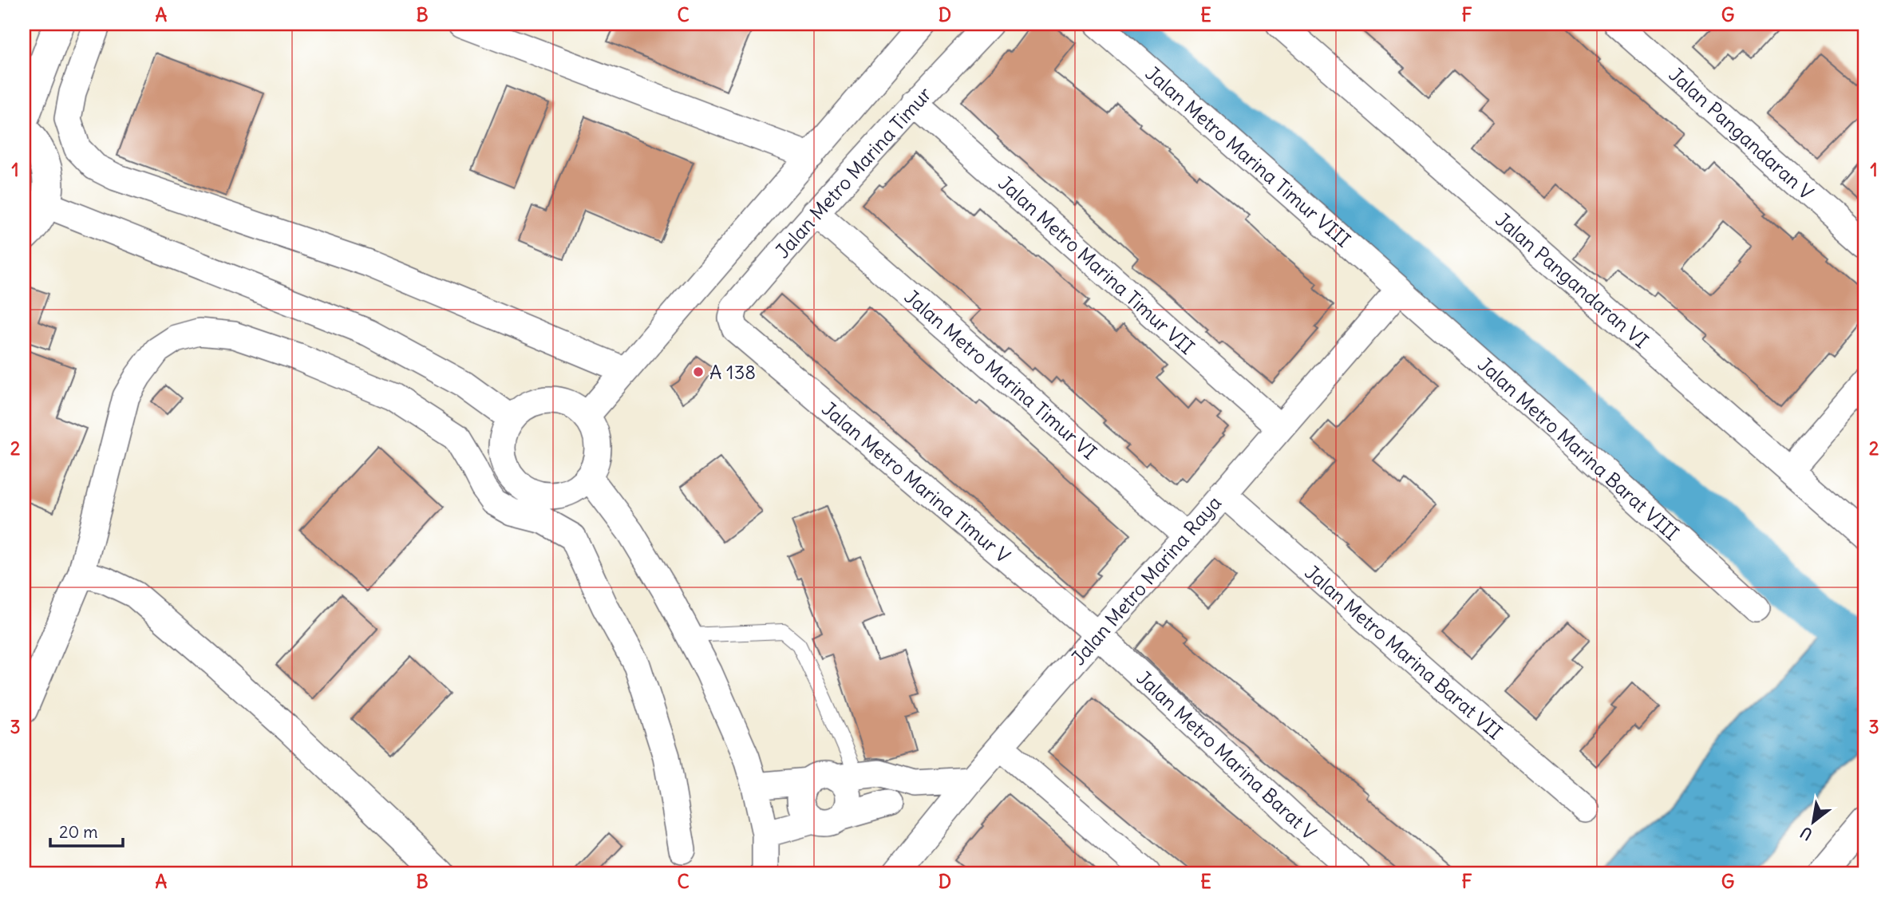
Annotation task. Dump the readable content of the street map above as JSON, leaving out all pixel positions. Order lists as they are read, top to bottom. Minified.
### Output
{"streets":{"street":["Jalan Pangandaran V","Jalan Metro Marina Timur VIII","Jalan Metro Marina Timur","Jalan Metro Marina Timur VII","Jalan Pangandaran VI","Jalan Metro Marina Timur VI","Jalan Metro Marina Barat VIII","Jalan Metro Marina Timur V","Jalan Metro Marina Raya","Jalan Metro Marina Barat VII","Jalan Metro Marina Barat V"]},"crossings":[["Jalan Metro Marina Timur VIII","Jalan Metro Marina Barat VIII"],["Jalan Metro Marina Timur VIII","Jalan Metro Marina Raya"],["Jalan Metro Marina Timur","Jalan Metro Marina Timur VII"],["Jalan Metro Marina Timur","Jalan Metro Marina Timur VI"],["Jalan Metro Marina Timur","Jalan Metro Marina Timur V"],["Jalan Metro Marina Timur VII","Jalan Metro Marina Raya"],["Jalan Metro Marina Timur VI","Jalan Metro Marina Raya"],["Jalan Metro Marina Barat VIII","Jalan Metro Marina Raya"],["Jalan Metro Marina Timur V","Jalan Metro Marina Raya"],["Jalan Metro Marina Timur V","Jalan Metro Marina Barat V"],["Jalan Metro Marina Raya","Jalan Metro Marina Barat VII"],["Jalan Metro Marina Raya","Jalan Metro Marina Barat V"]],"places":["A 138"],"scale_bar":"20 m","north":"bottom left","grid":{"columns":["A","B","C","D","E","F","G"],"rows":["1","2","3"]}}
